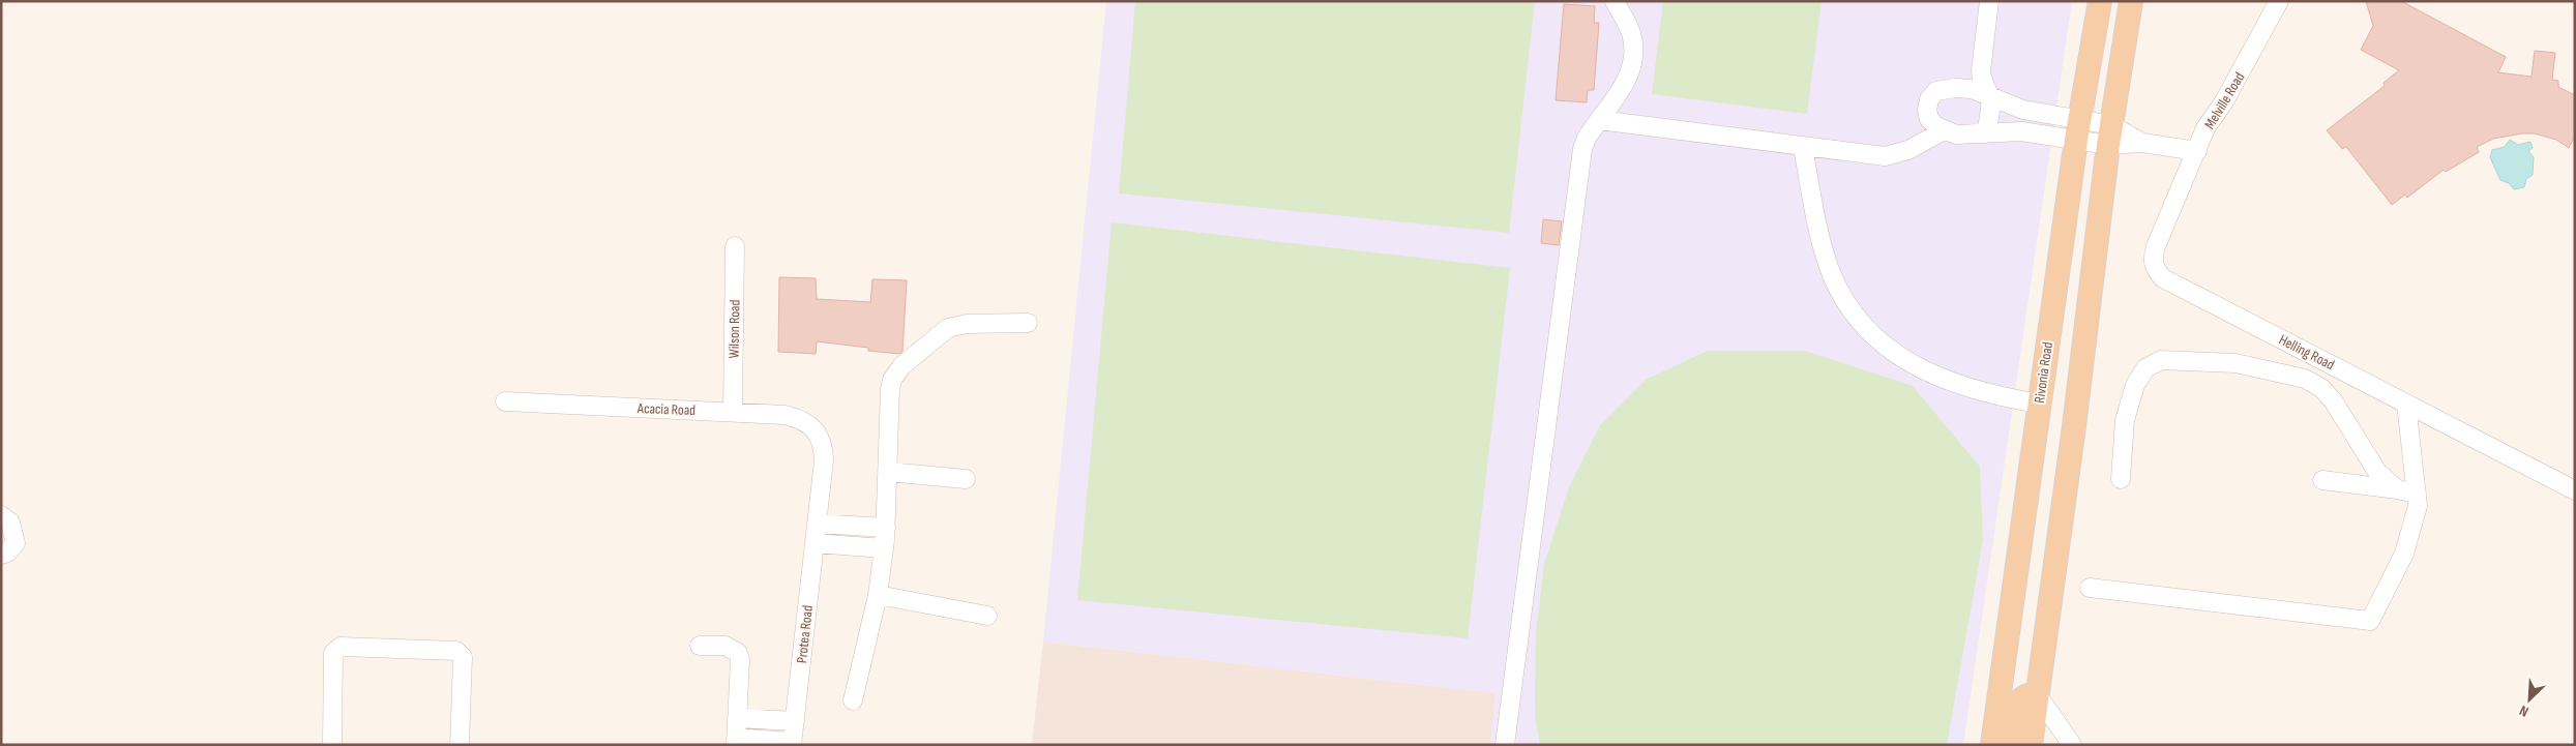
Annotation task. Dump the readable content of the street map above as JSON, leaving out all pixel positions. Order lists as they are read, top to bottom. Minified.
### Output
{"streets":{"main road":["Rivonia Road"],"street":["Melville Road","Wilson Road","Helling Road","Acacia Road","Protea Road"]},"crossings":[["Melville Road","Helling Road"],["Wilson Road","Acacia Road"],["Acacia Road","Protea Road"]],"north":"bottom left"}
